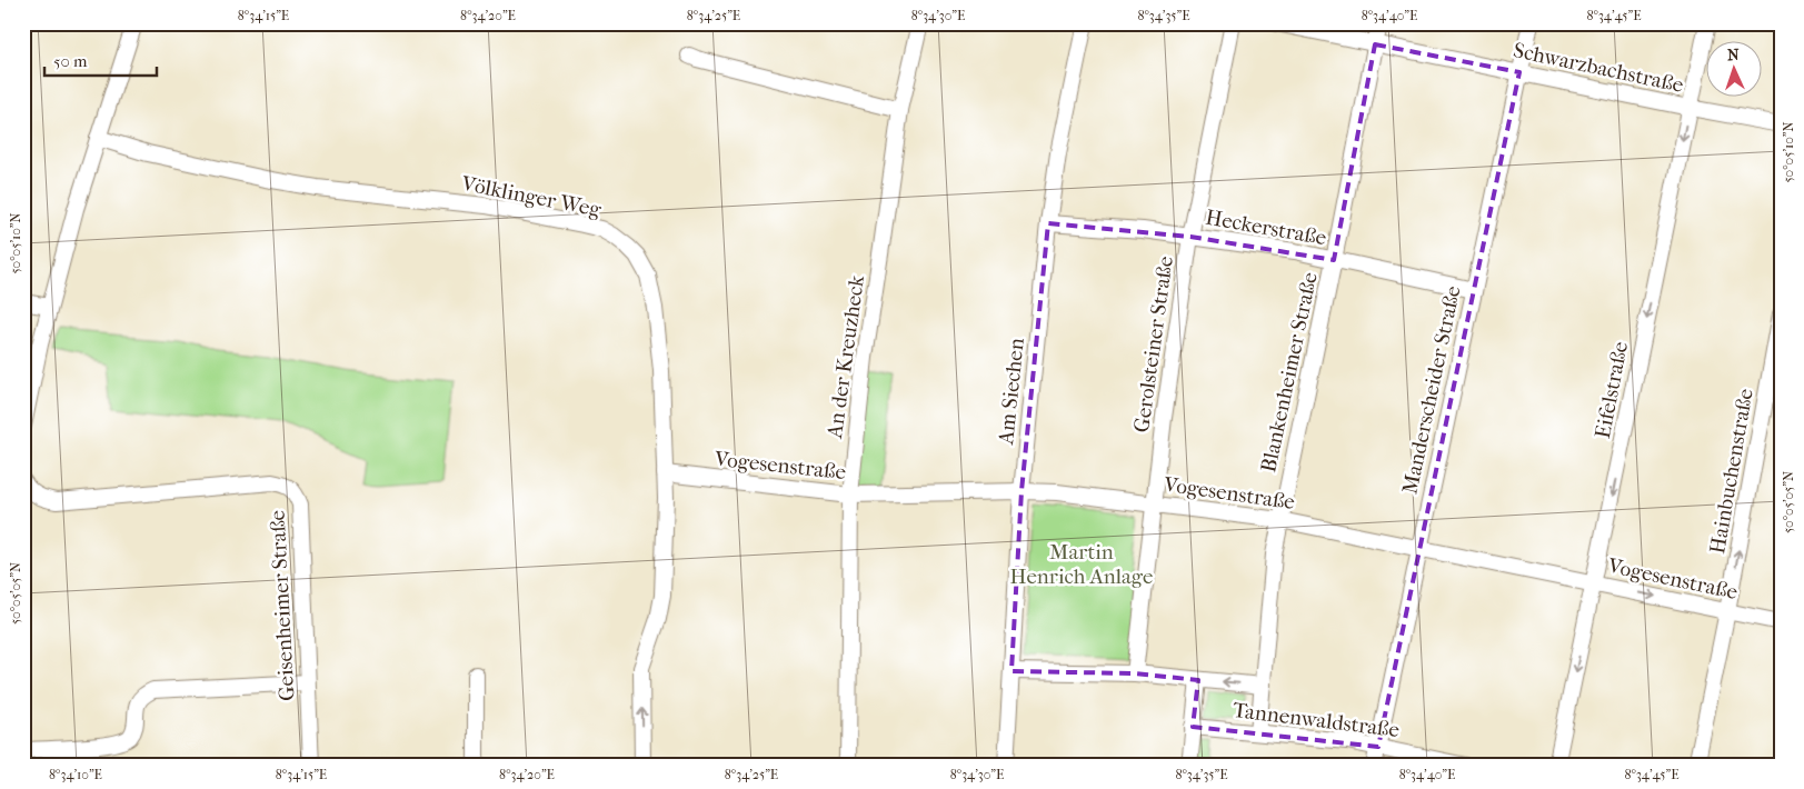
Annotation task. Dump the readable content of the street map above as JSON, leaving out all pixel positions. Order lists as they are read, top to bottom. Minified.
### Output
{"streets":{"street":["Schwarzbachstraße","Völklinger Weg","Heckerstraße","Gerolsteiner Straße","An der Kreuzheck","Blankenheimer Straße","Manderscheider Straße","Eifelstraße","Am Siechen","Vogesenstraße","Hainbuchenstraße","Geisenheimer Straße","Tannenwaldstraße"]},"crossings":[["Schwarzbachstraße","Blankenheimer Straße"],["Schwarzbachstraße","Manderscheider Straße"],["Schwarzbachstraße","Eifelstraße"],["Völklinger Weg","Vogesenstraße"],["Heckerstraße","Gerolsteiner Straße"],["Heckerstraße","Blankenheimer Straße"],["Heckerstraße","Manderscheider Straße"],["Heckerstraße","Am Siechen"],["Gerolsteiner Straße","Vogesenstraße"],["Gerolsteiner Straße","Tannenwaldstraße"],["An der Kreuzheck","Vogesenstraße"],["Blankenheimer Straße","Vogesenstraße"],["Blankenheimer Straße","Tannenwaldstraße"],["Manderscheider Straße","Vogesenstraße"],["Manderscheider Straße","Tannenwaldstraße"],["Eifelstraße","Vogesenstraße"],["Am Siechen","Vogesenstraße"],["Am Siechen","Tannenwaldstraße"],["Vogesenstraße","Hainbuchenstraße"]],"one_way":["Eifelstraße","Hainbuchenstraße"],"parks":["Martin Henrich Anlage"],"scale_bar":"50 m","north":"top","coordinates":["8°34'15\"E","8°34'20\"E","8°34'25\"E","8°34'30\"E","8°34'35\"E","8°34'40\"E","8°34'45\"E","50°05'10\"N","50°05'05\"N","8°34'10\"E"]}
